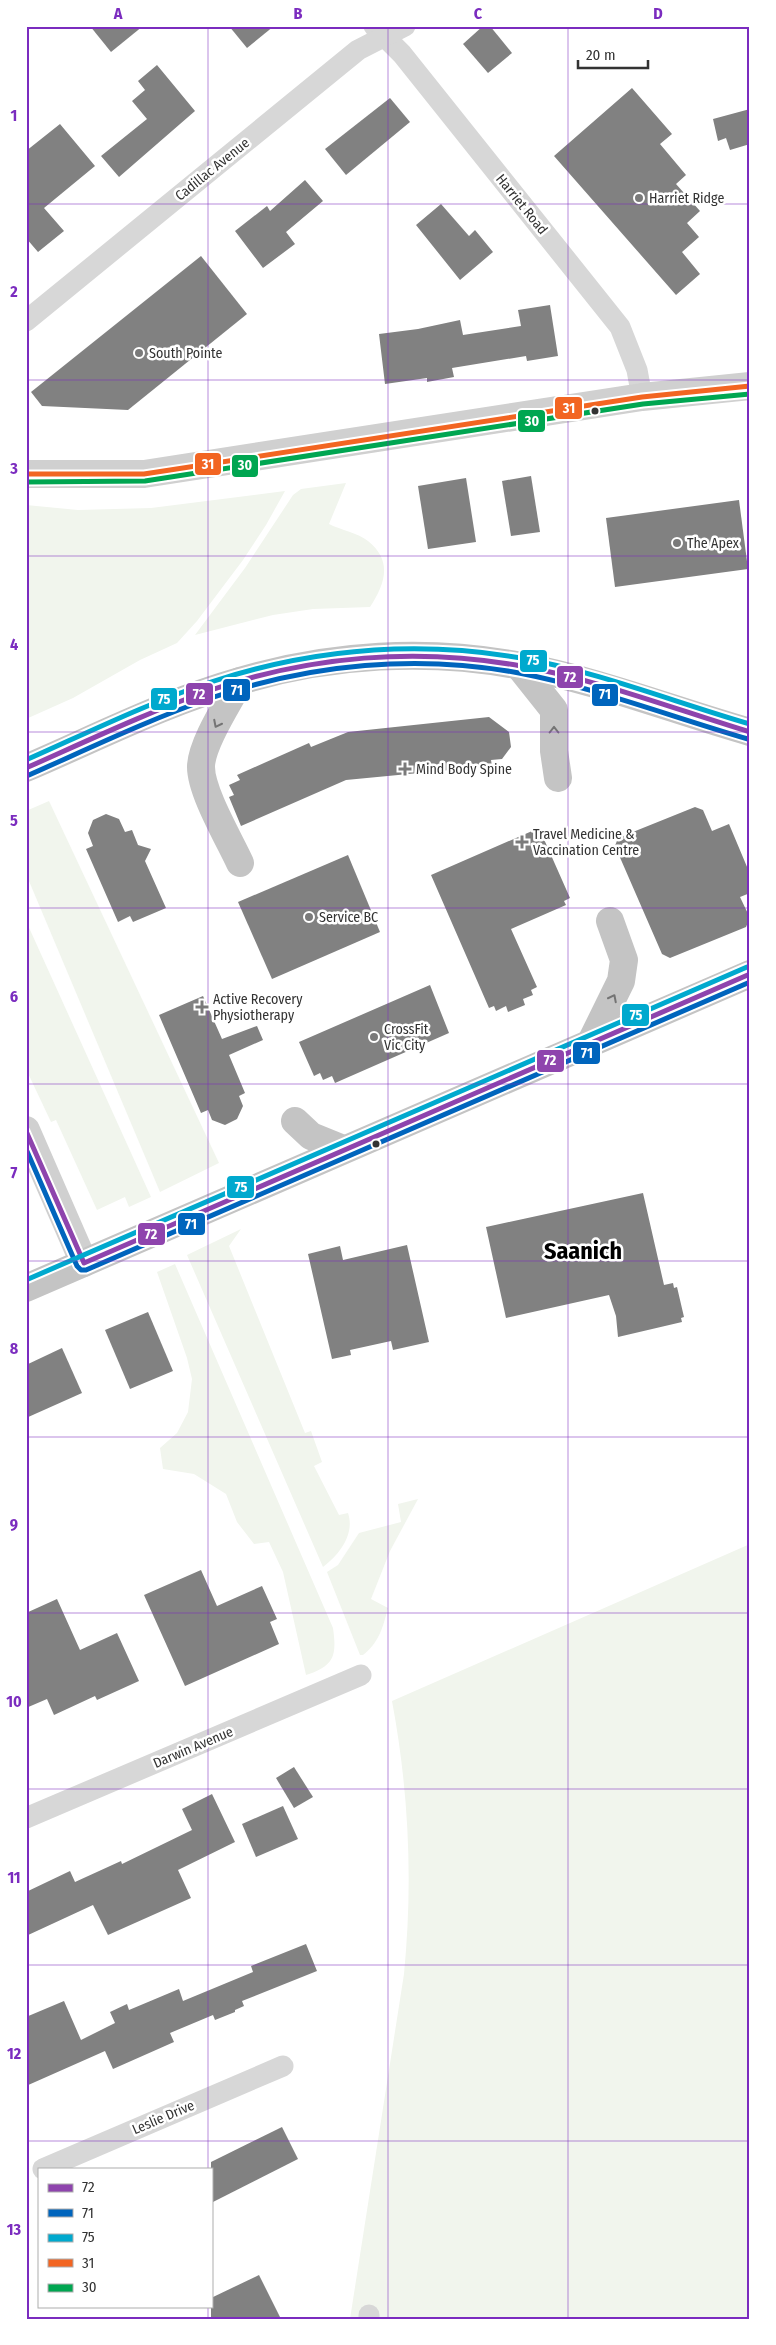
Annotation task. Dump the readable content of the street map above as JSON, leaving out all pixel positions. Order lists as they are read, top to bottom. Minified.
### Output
{"streets":{"street":["Cadillac Avenue","Harriet Road","Darwin Avenue","Leslie Drive"]},"crossings":[["Cadillac Avenue","Harriet Road"]],"districts":["Saanich"],"places":{"other":["Harriet Ridge","South Pointe","The Apex","Service BC","CrossFit Vic City"],"health":["Mind Body Spine","Travel Medicine & Vaccination Centre","Active Recovery Physiotherapy"]},"lines":["transit line 31","transit line 30","transit line 75","transit line 72","transit line 71"],"legend":["72","71","75","31","30"],"scale_bar":"20 m","grid":{"columns":["A","B","C","D"],"rows":["1","2","3","4","5","6","7","8","9","10","11","12","13"]}}
